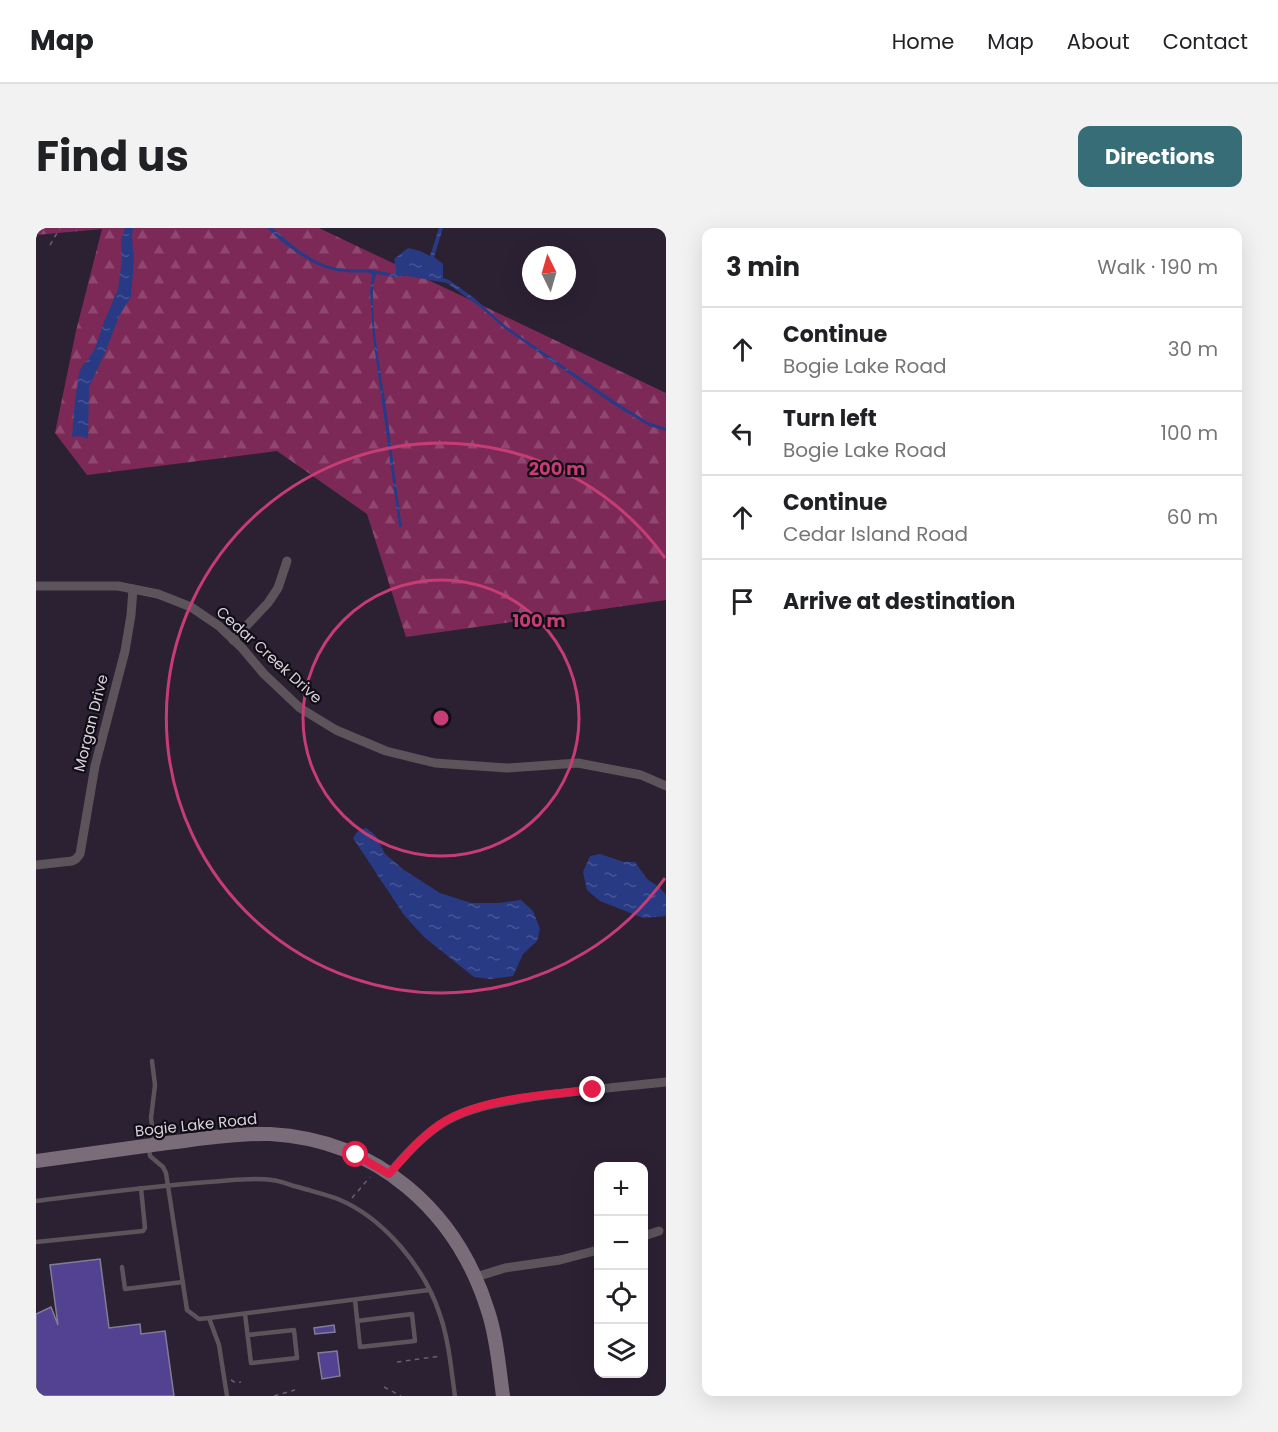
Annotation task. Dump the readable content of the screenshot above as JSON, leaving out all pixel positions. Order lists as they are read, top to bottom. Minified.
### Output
{"streets":{"main road":["Bogie Lake Road"],"street":["Cedar Creek Drive","Morgan Drive"]},"crossings":[["Cedar Creek Drive","Morgan Drive"]],"north":"top","page":{"header":"Map","nav":["Home","Map","About","Contact"],"title":"Find us","buttons":"Directions","heading":["3 min","Walk · 190 m"],"list":[["Continue","Bogie Lake Road","30 m"],["Turn left","Bogie Lake Road","100 m"],["Continue","Cedar Island Road","60 m"],"Arrive at destination"],"map_buttons":["+","−"]},"rings":["200 m","100 m"]}
